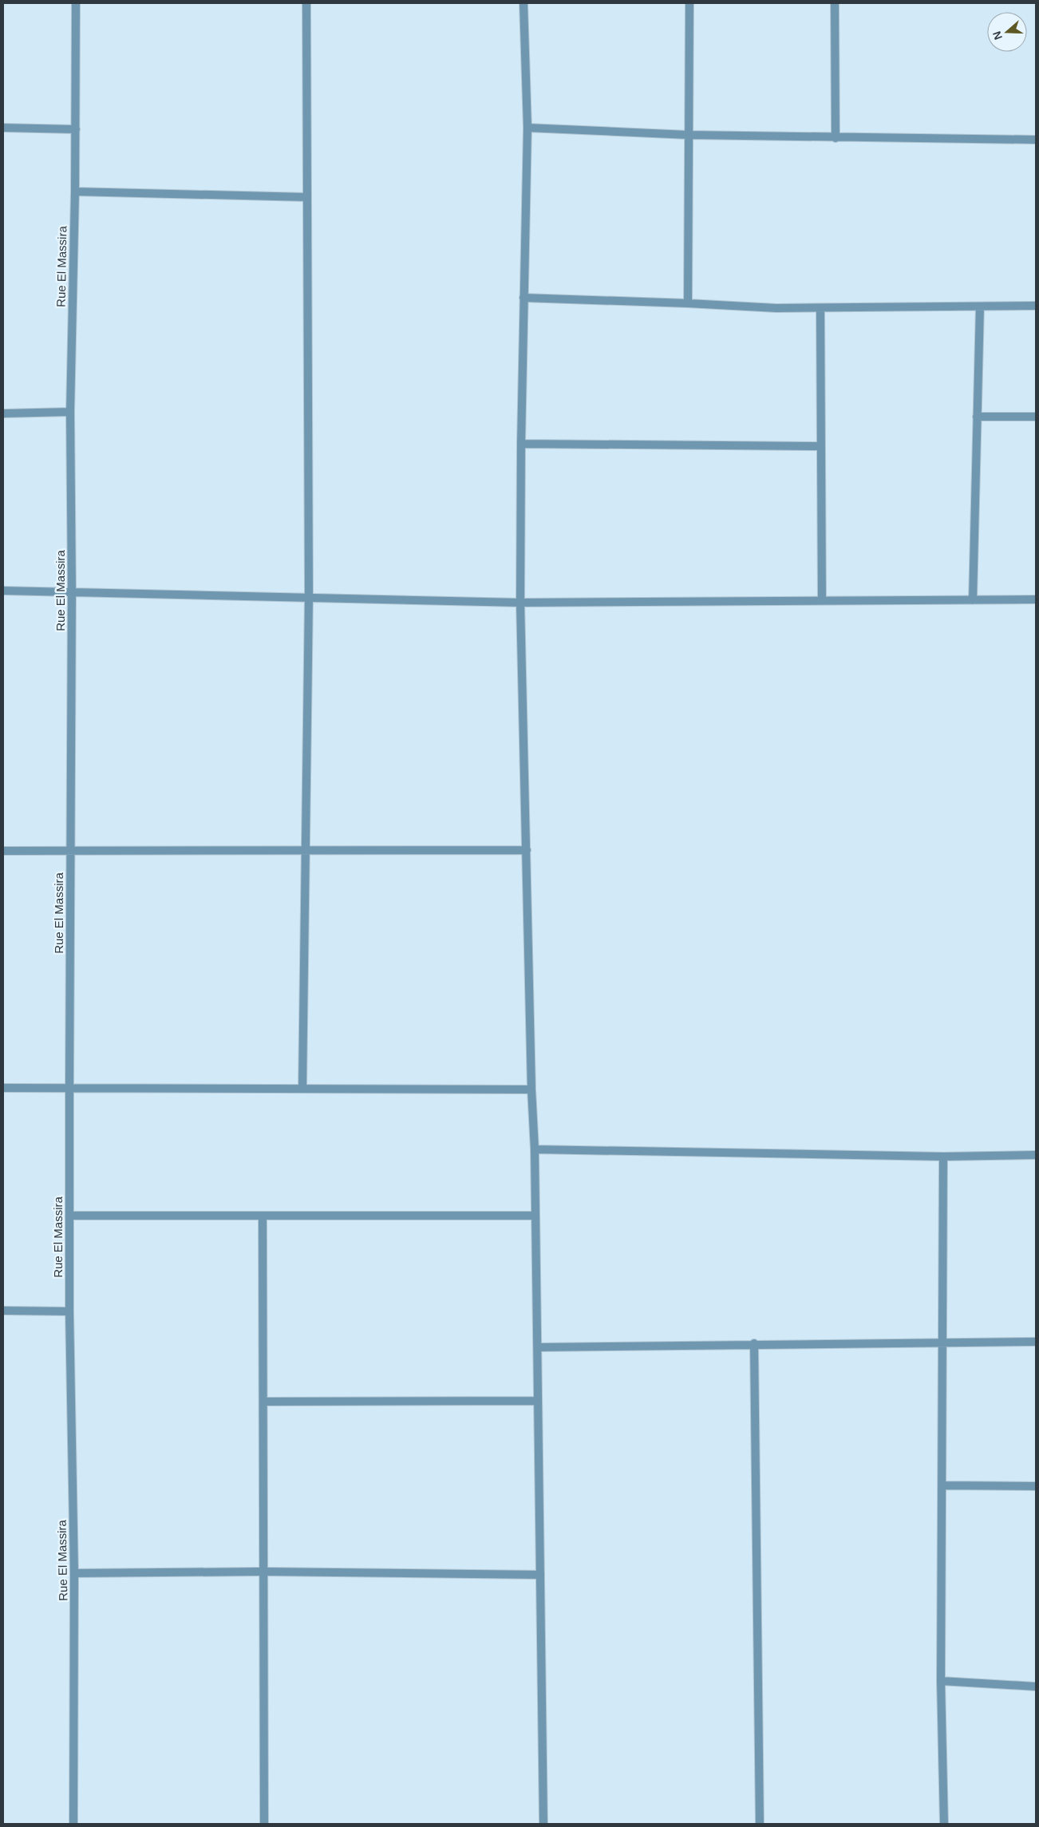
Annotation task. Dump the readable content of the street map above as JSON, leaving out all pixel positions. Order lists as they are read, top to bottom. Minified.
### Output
{"streets":{"street":["Rue El Massira"]},"north":"left"}
